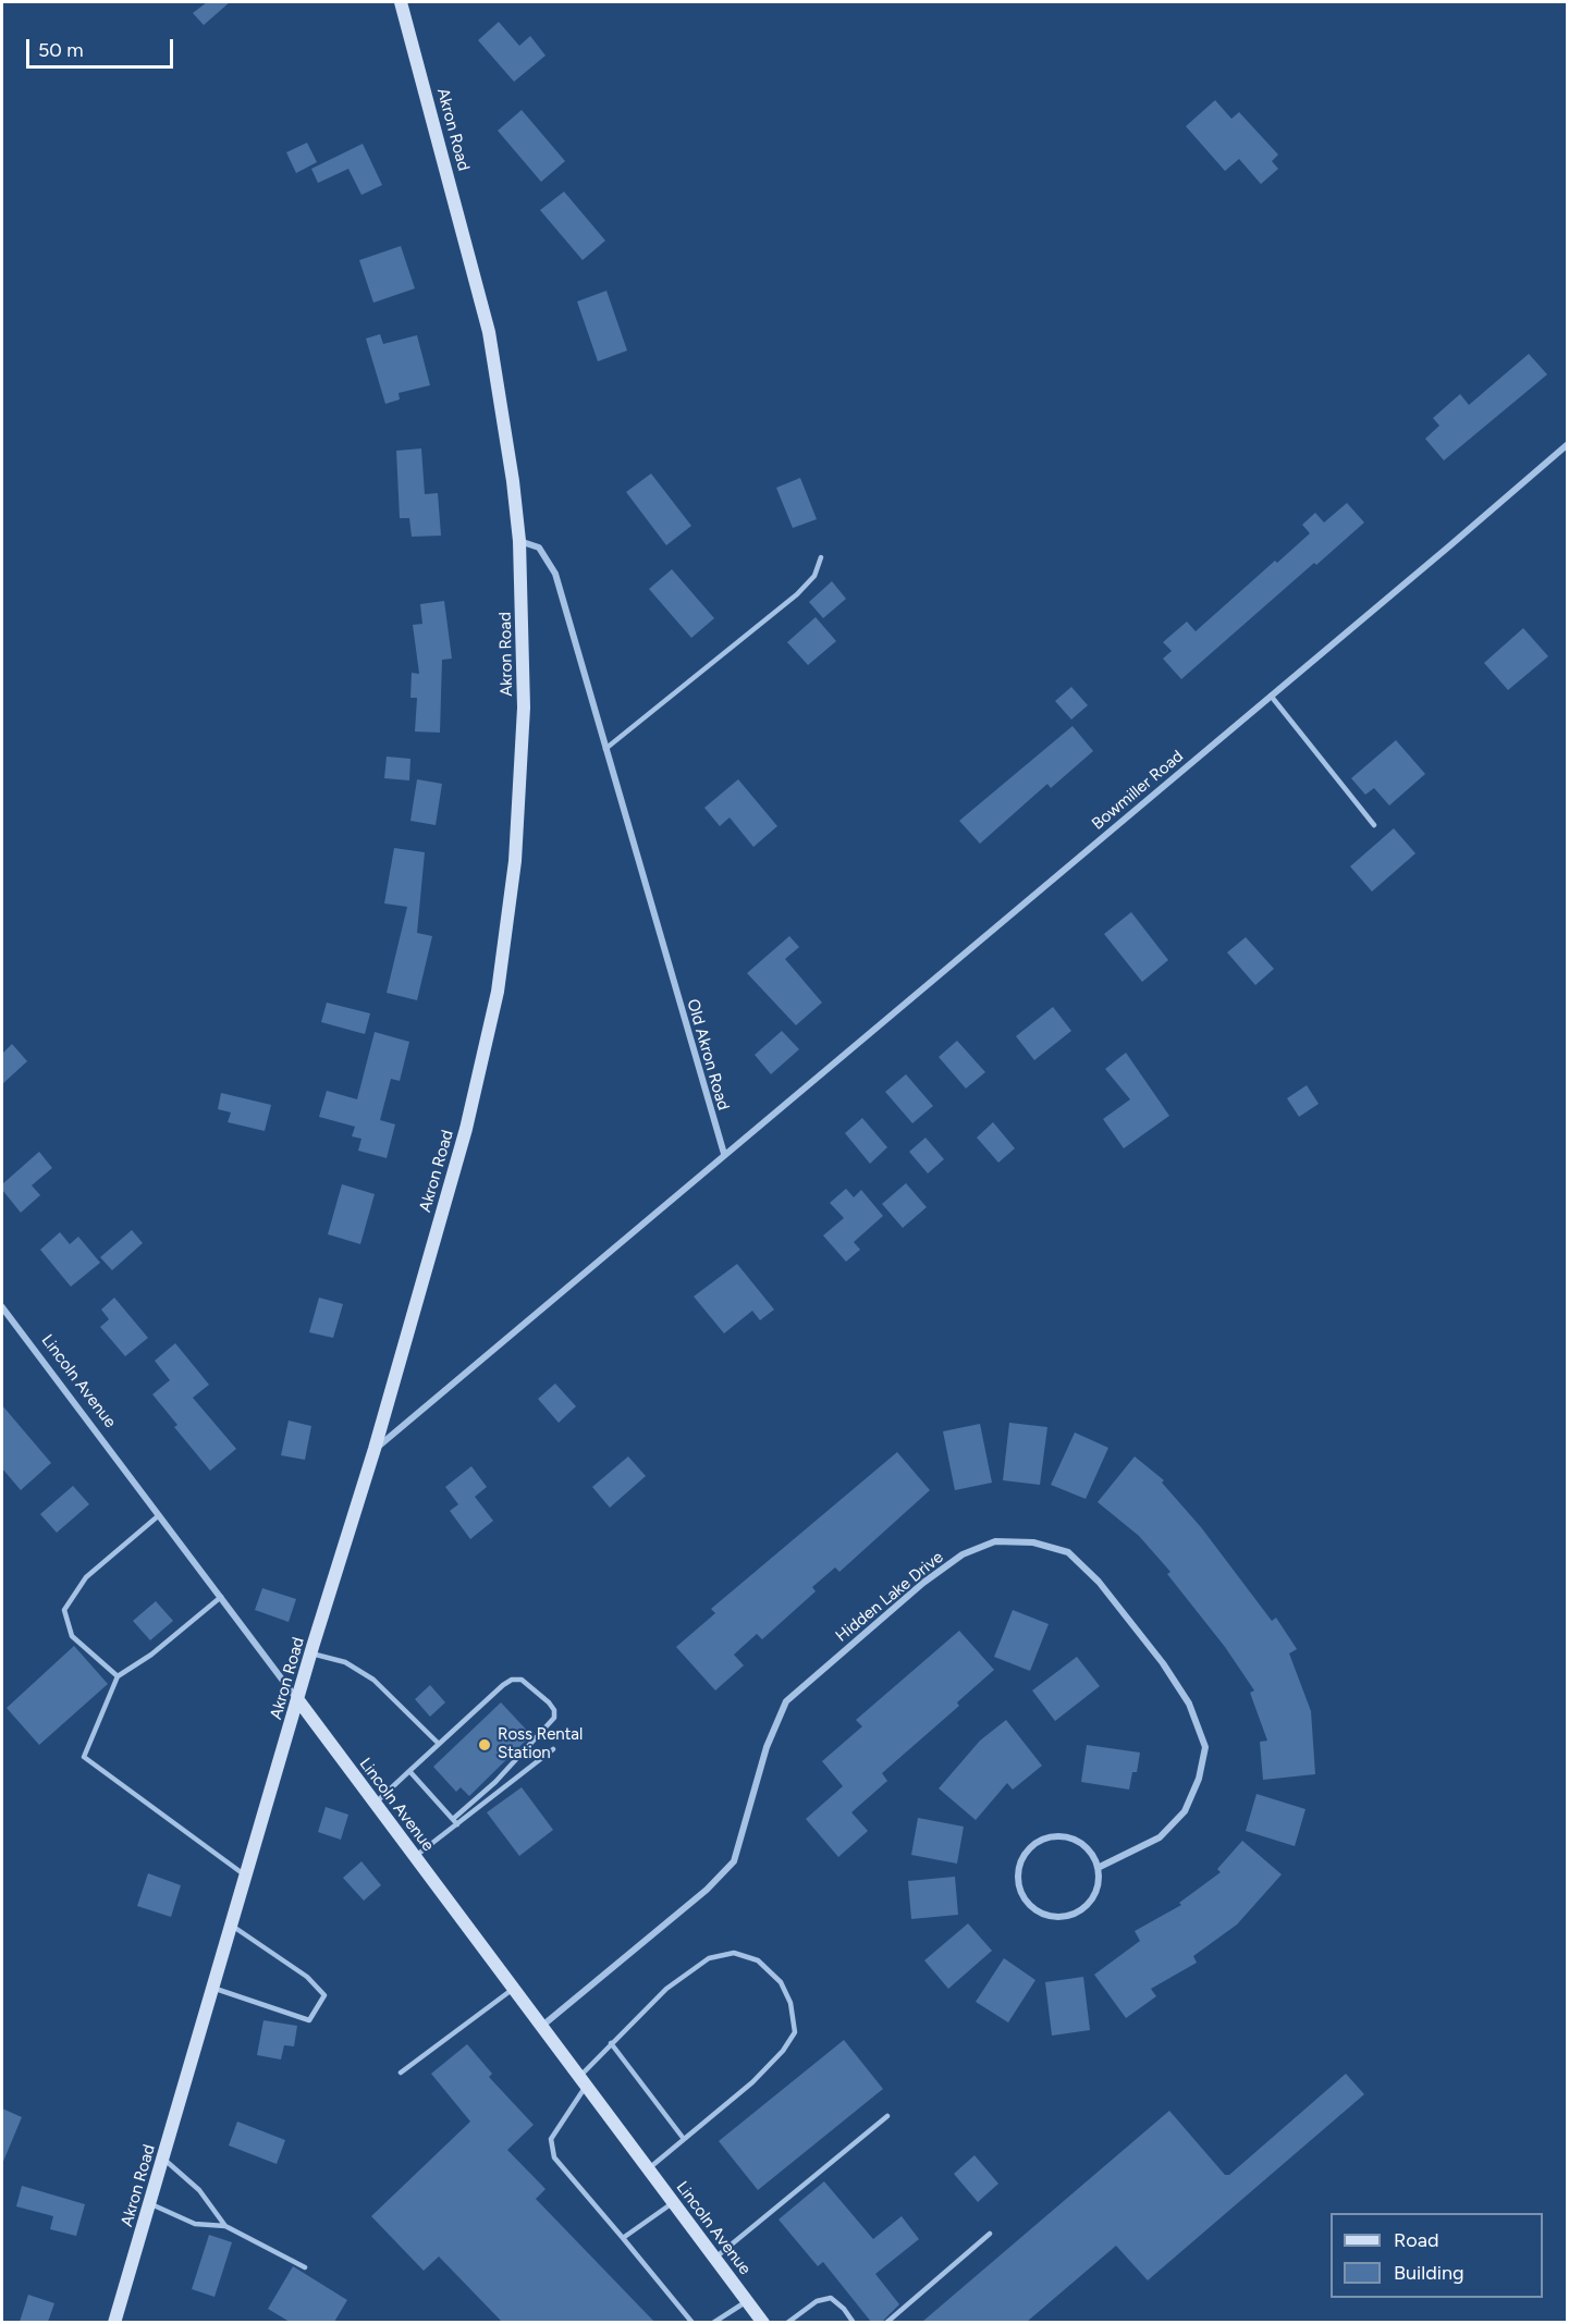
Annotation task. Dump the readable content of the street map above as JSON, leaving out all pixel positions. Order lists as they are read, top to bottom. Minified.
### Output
{"streets":{"main road":["Akron Road","Lincoln Avenue"],"street":["Bowmiller Road","Old Akron Road","Hidden Lake Drive"]},"crossings":[["Akron Road","Old Akron Road"],["Akron Road","Lincoln Avenue"],["Bowmiller Road","Old Akron Road"],["Lincoln Avenue","Hidden Lake Drive"]],"places":["Ross Rental Station"],"legend":["Road","Building"],"scale_bar":"50 m"}
